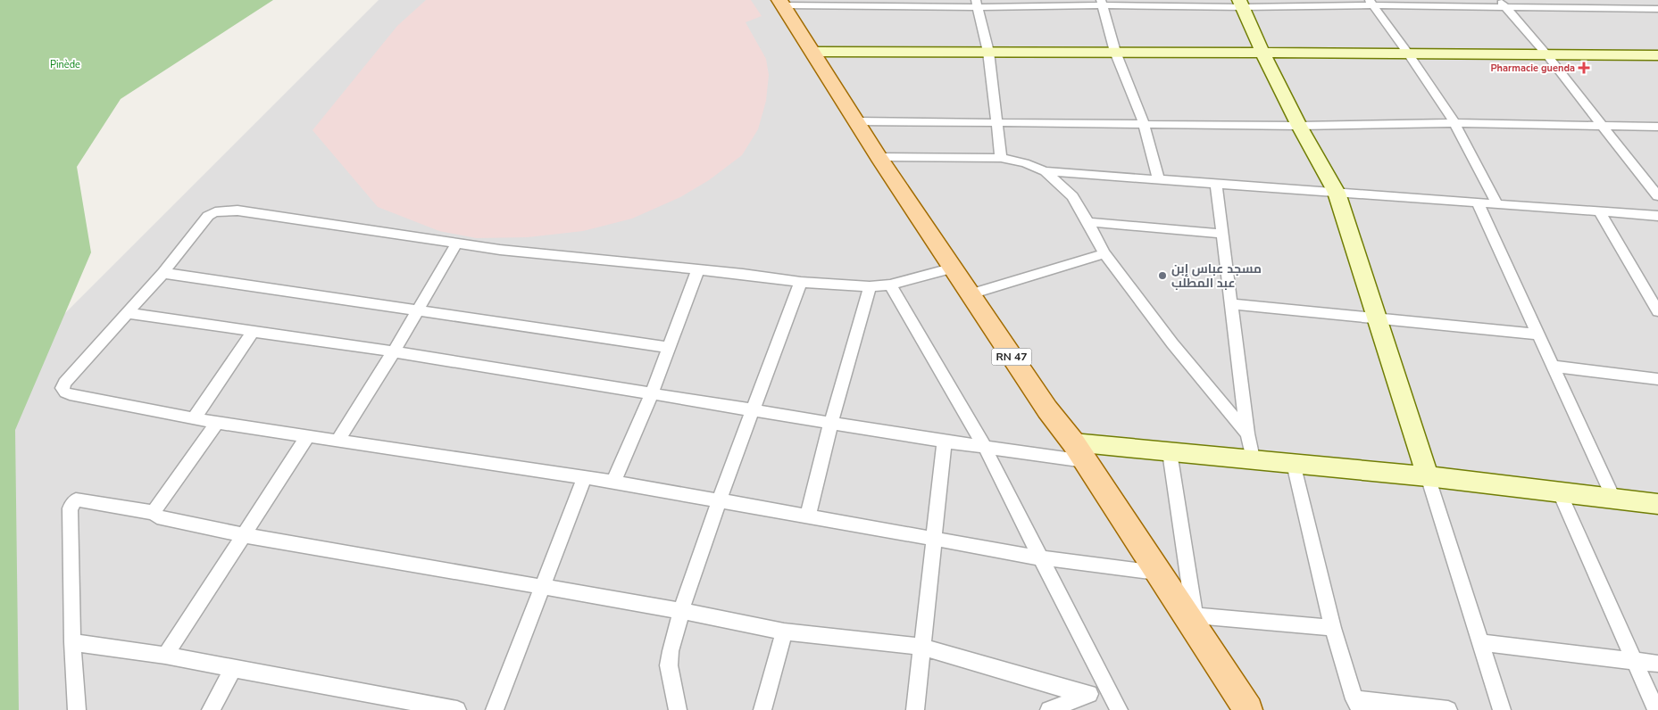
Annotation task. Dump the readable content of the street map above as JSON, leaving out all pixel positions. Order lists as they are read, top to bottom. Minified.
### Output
{"streets":{"main road":["RN 47"]},"parks":["Pinède"],"places":{"health":["Pharmacie guenda"],"other":["مسجد عباس إبن عبد المطلب"]}}
